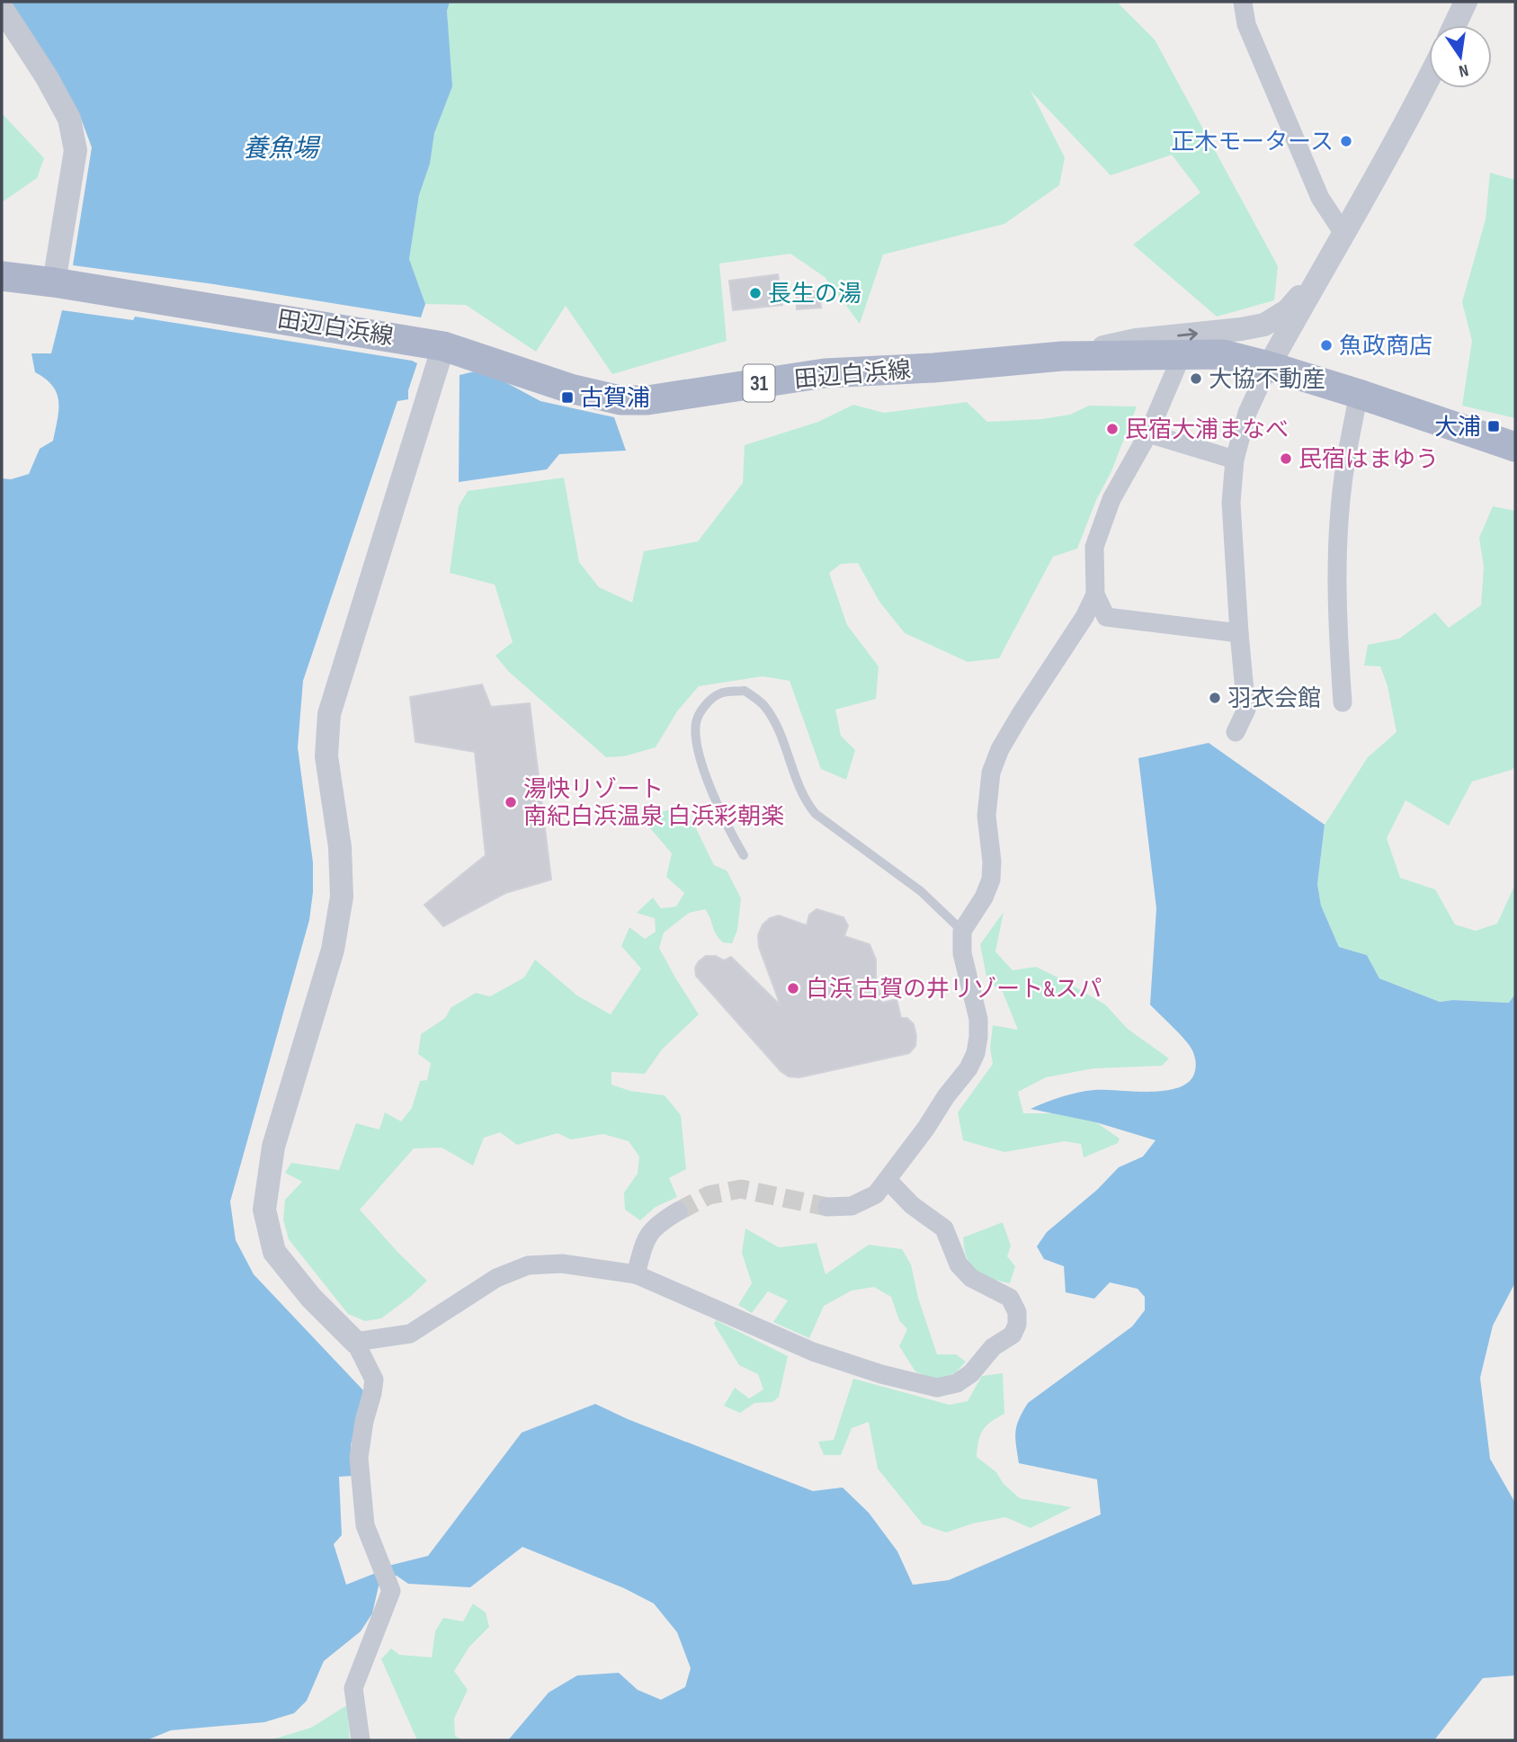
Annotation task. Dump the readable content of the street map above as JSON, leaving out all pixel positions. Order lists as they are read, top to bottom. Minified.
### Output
{"streets":{"main road":["田辺白浜線","31"]},"water":["養魚場"],"places":{"other":["正木モータース","長生の湯","魚政商店","大協不動産","民宿大浦まなべ","民宿はまゆう","羽衣会館","湯快リゾート 南紀白浜温泉 白浜彩朝楽","白浜 古賀の井リゾート&スパ"],"transit":["古賀浦","大浦"]},"north":"bottom"}
